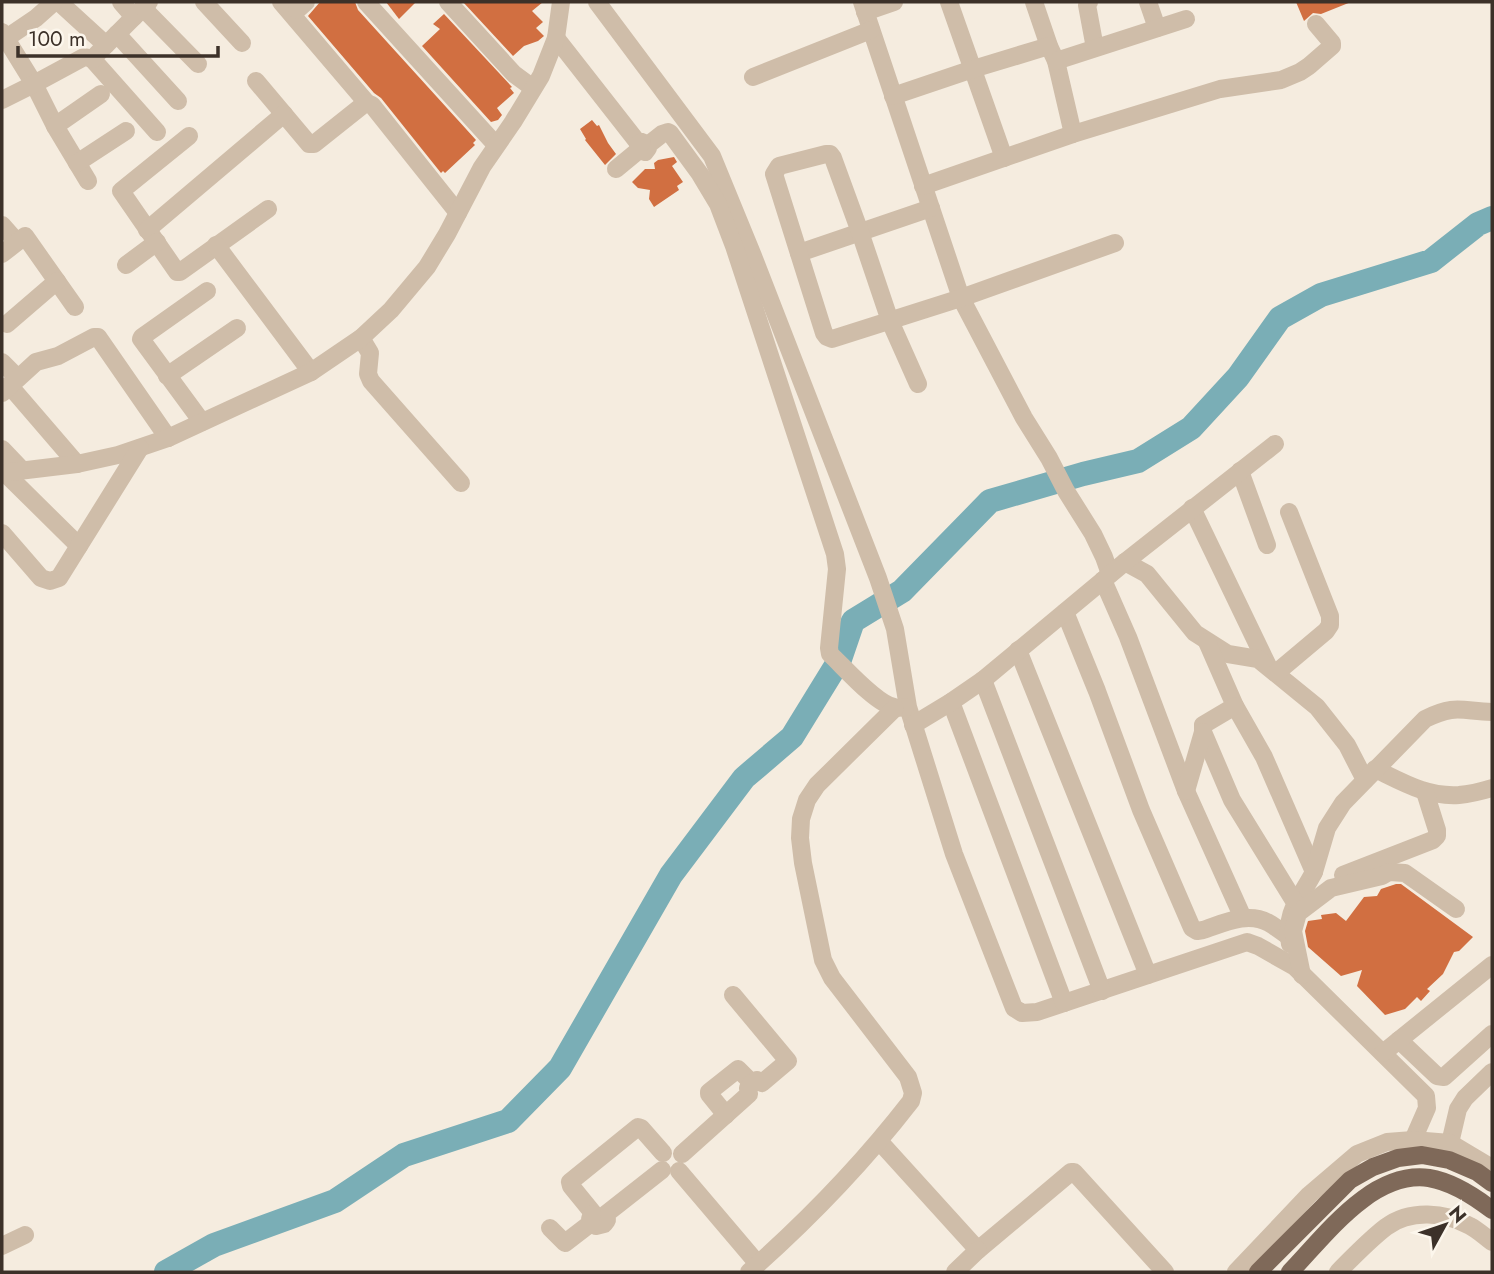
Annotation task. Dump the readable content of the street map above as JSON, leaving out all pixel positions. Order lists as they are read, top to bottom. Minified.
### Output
{"scale_bar":"100 m","north":"top right"}
